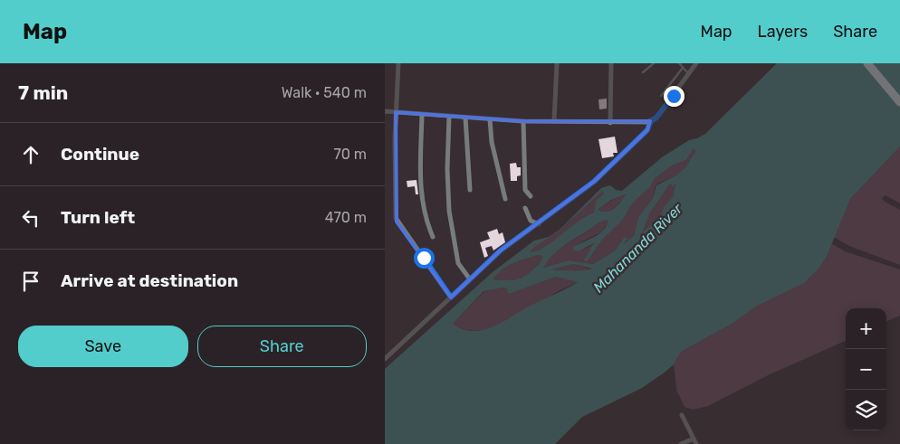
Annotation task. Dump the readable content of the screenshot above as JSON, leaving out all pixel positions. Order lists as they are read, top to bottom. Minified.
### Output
{"water":["Mahananda River"],"page":{"header":"Map","nav":["Map","Layers","Share"],"heading":["7 min","Walk · 540 m"],"list":[["Continue","70 m"],["Turn left","470 m"],"Arrive at destination"],"map_buttons":["+","−"],"buttons":["Save","Share"]}}
